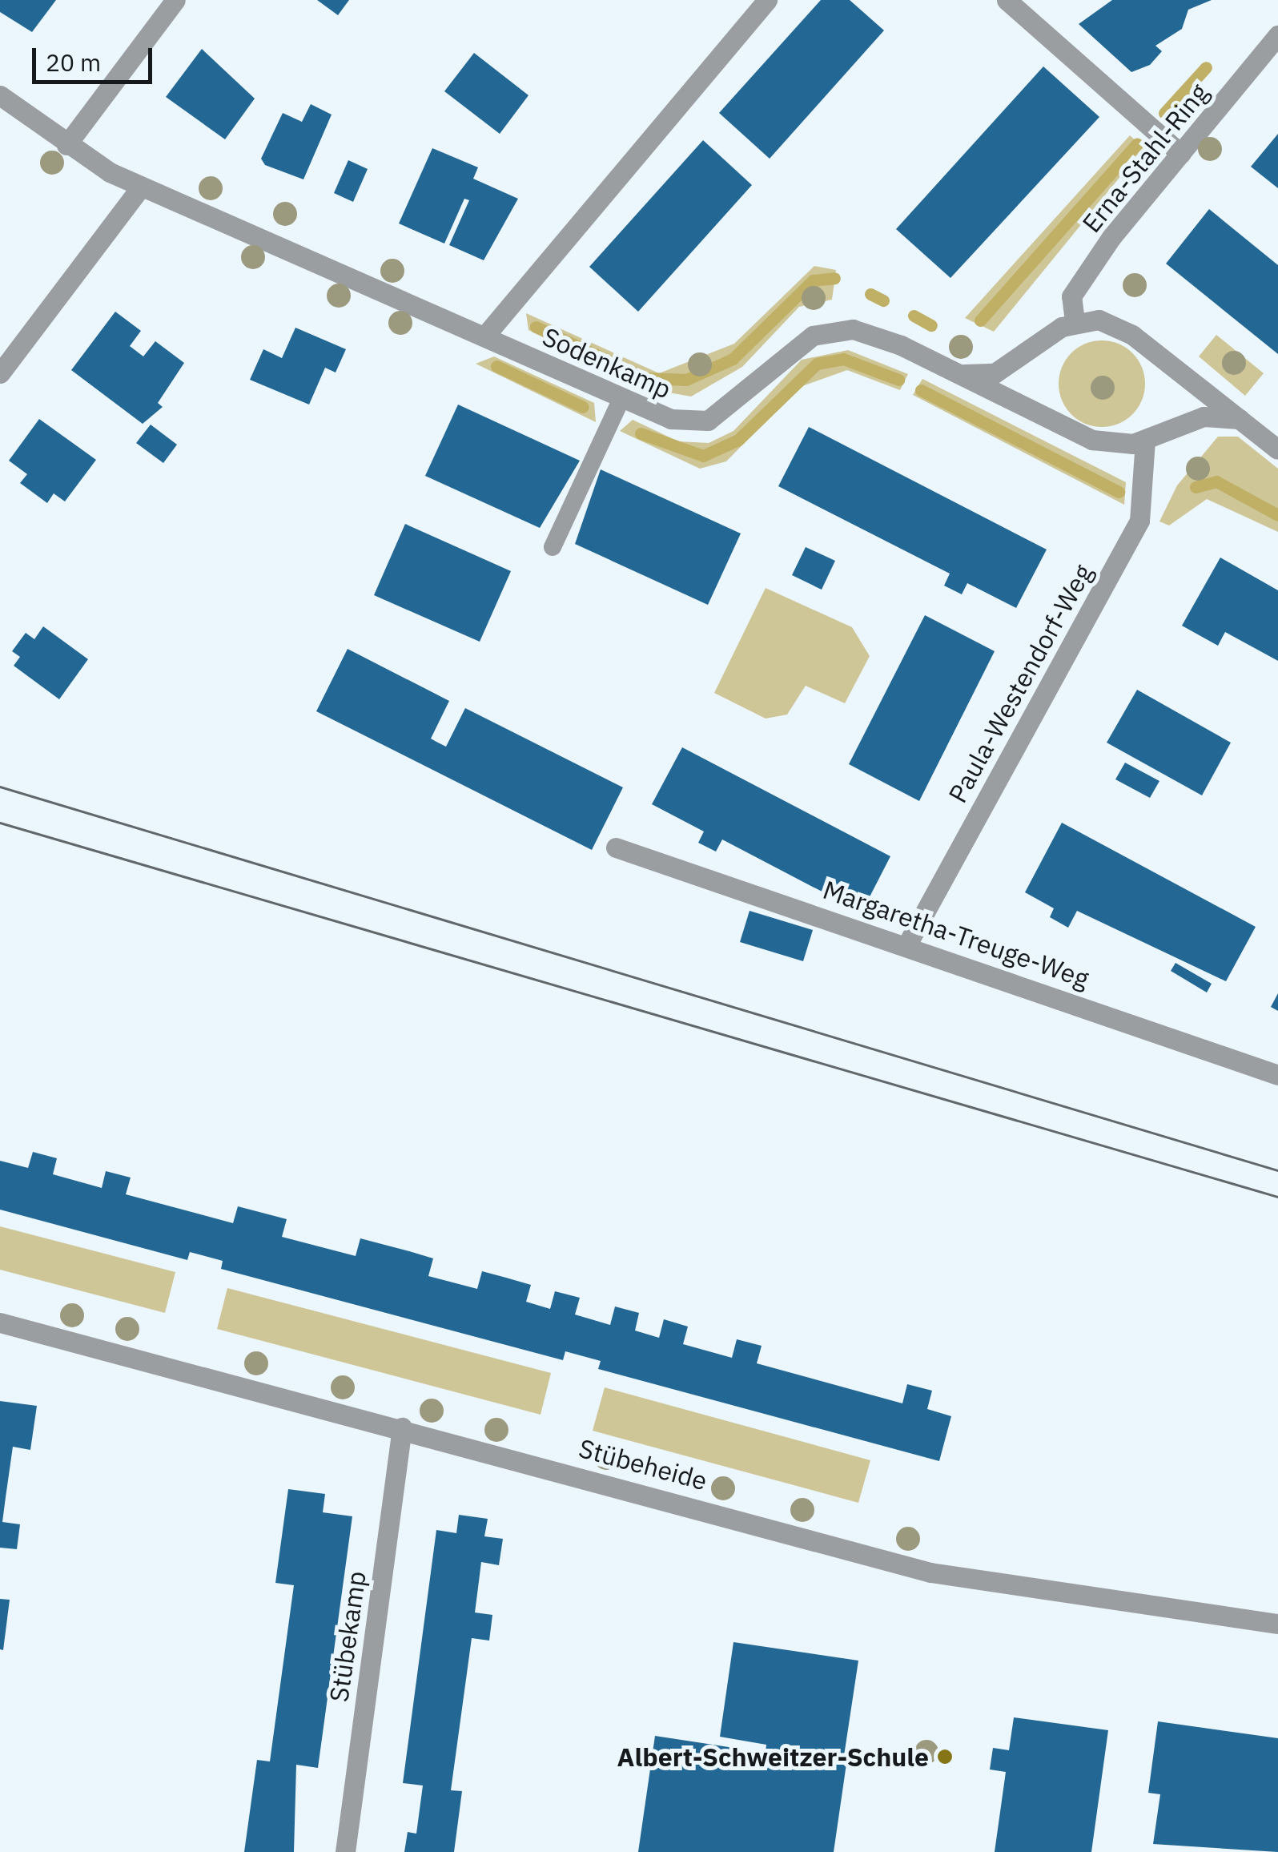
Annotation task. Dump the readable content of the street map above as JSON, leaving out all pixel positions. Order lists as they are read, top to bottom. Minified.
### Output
{"streets":{"street":["Erna-Stahl-Ring","Sodenkamp","Paula-Westendorf-Weg","Margaretha-Treuge-Weg","Stübeheide","Stübekamp"]},"crossings":[["Erna-Stahl-Ring","Sodenkamp"],["Sodenkamp","Paula-Westendorf-Weg"],["Paula-Westendorf-Weg","Margaretha-Treuge-Weg"],["Stübeheide","Stübekamp"]],"places":["Albert-Schweitzer-Schule"],"scale_bar":"20 m"}
